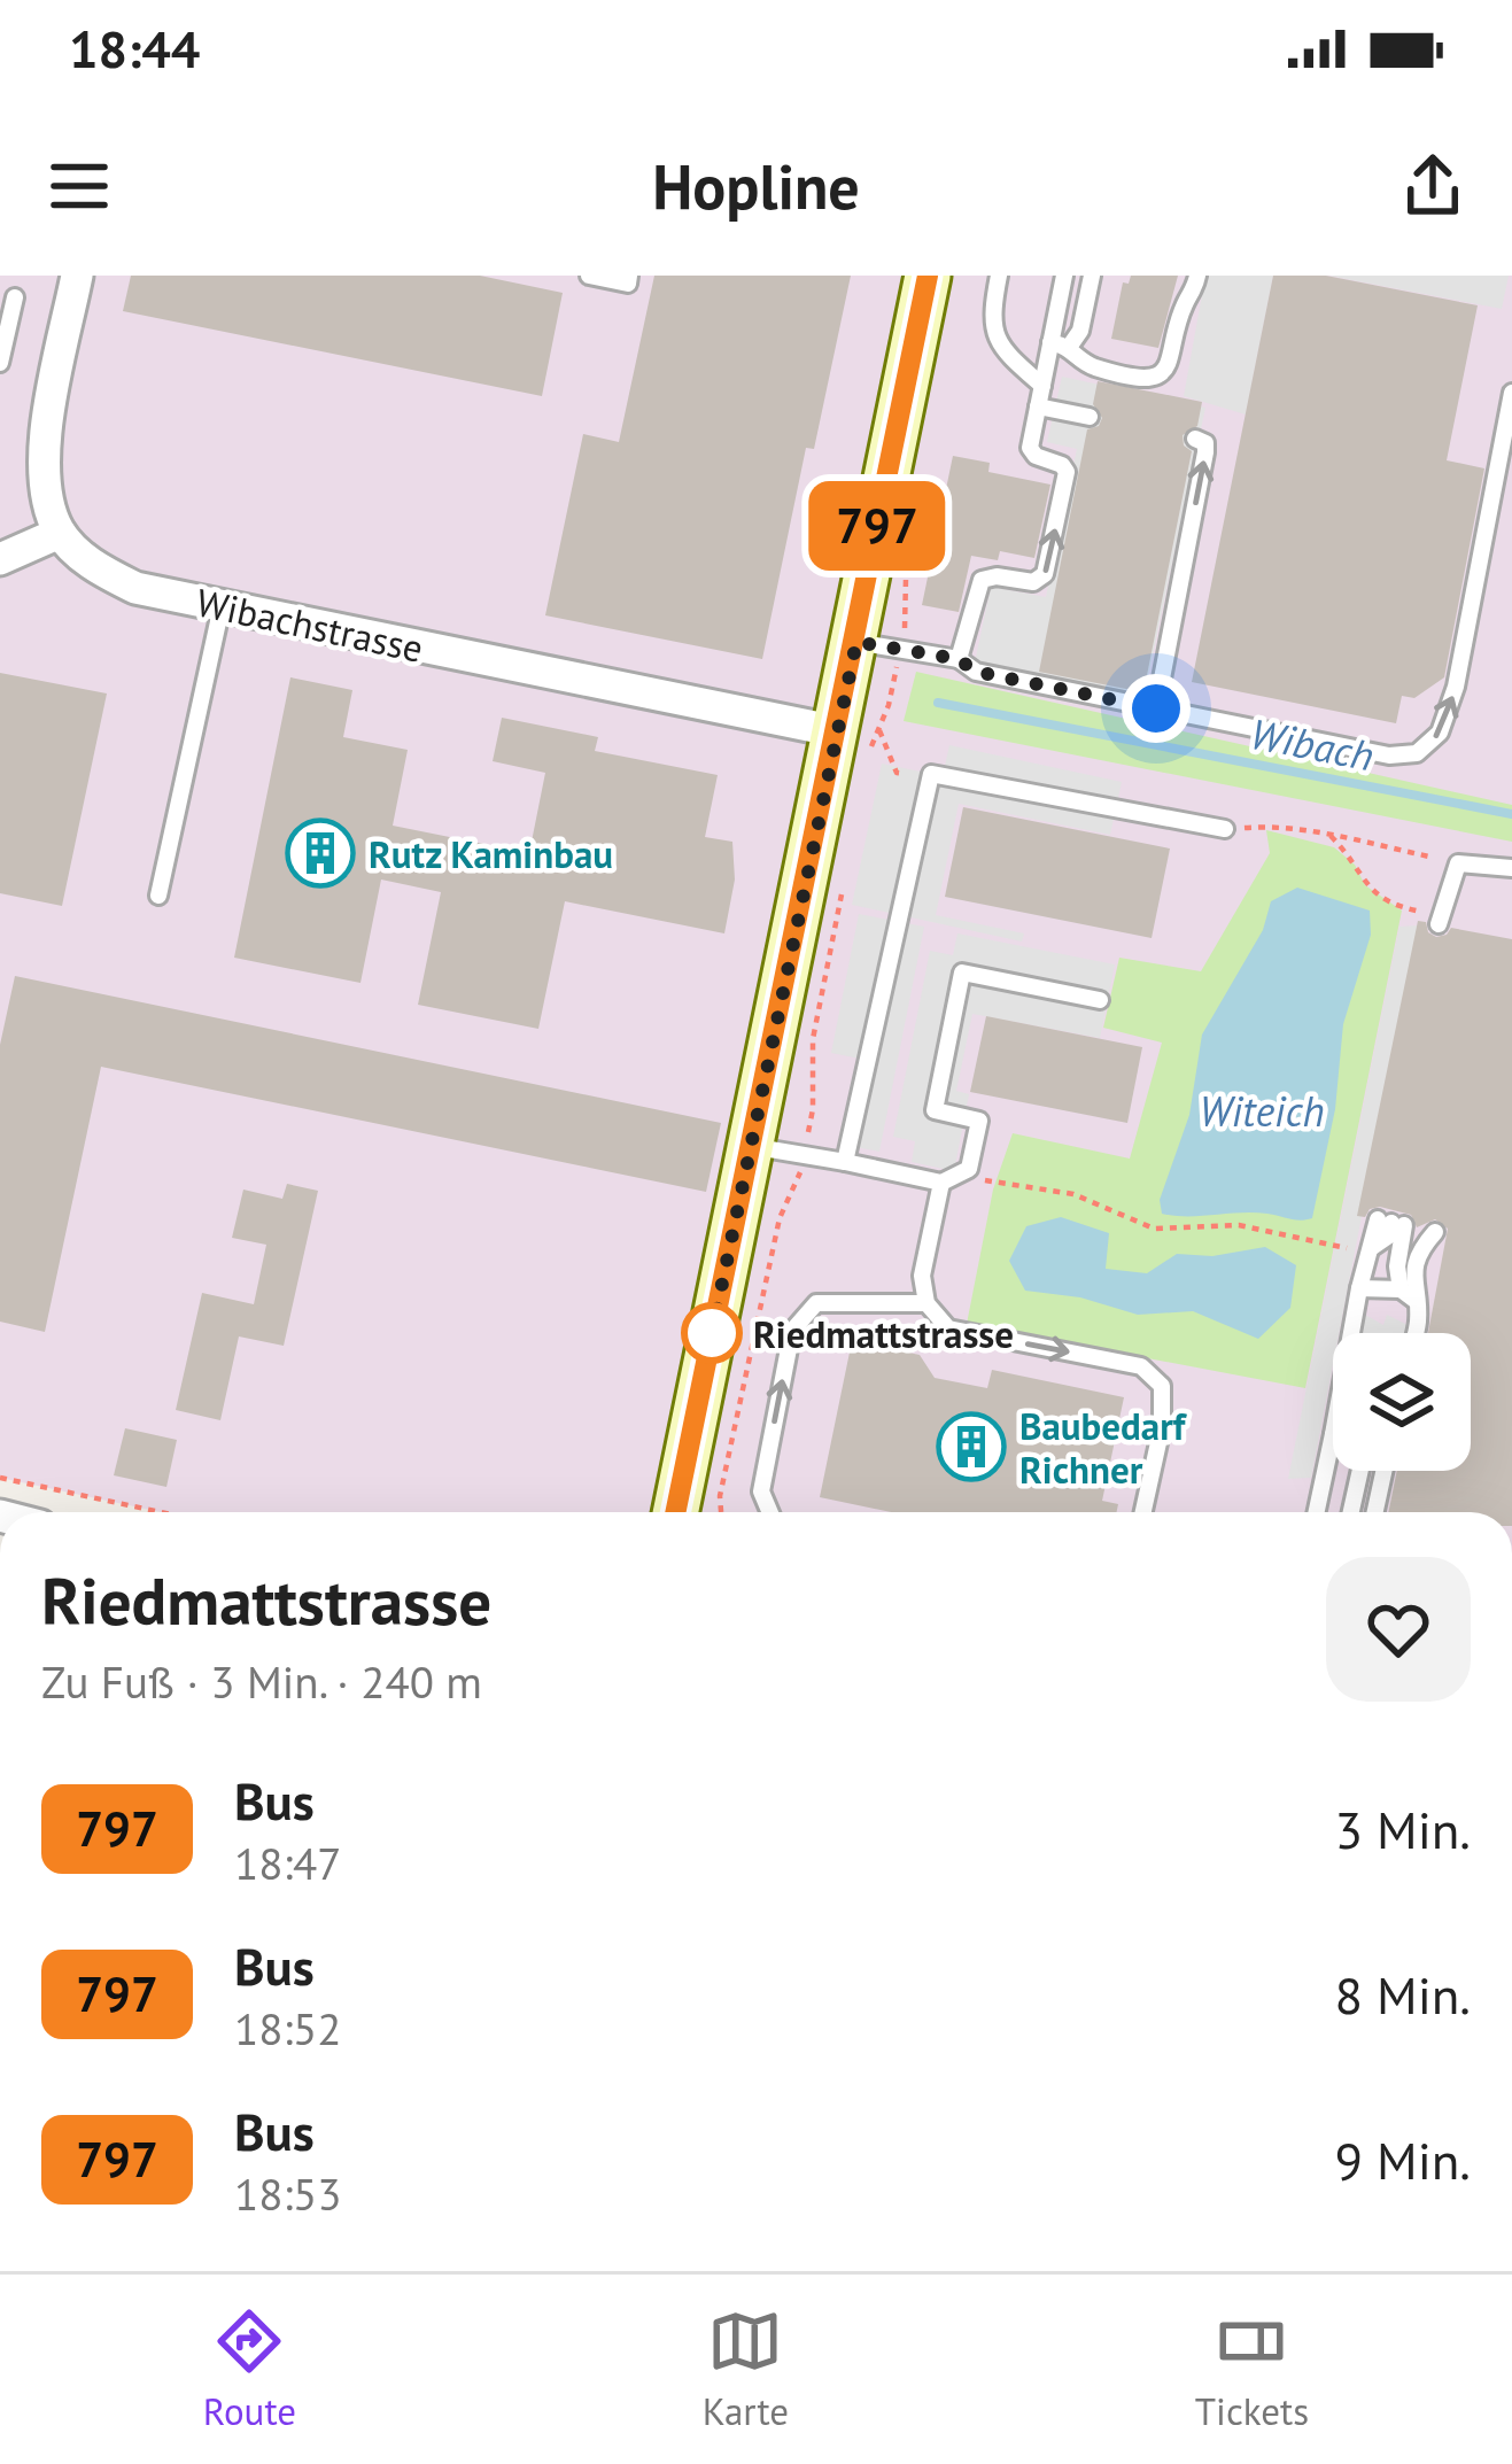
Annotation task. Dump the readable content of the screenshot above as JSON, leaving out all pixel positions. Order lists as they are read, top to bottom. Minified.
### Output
{"streets":{"street":["Wibachstrasse"]},"water":["Wibach","Witeich"],"places":{"building":["Rutz Kaminbau","Baubedarf Richner"],"other":["Riedmattstrasse"]},"lines":["bus line 797"],"page":{"status":"18:44","header":"Hopline","on_map":"797","heading":["Riedmattstrasse","Zu Fuß · 3 Min. · 240 m"],"list":[{"mark":"797","name":"Bus","note":"18:47","value":"3 Min."},{"mark":"797","name":"Bus","note":"18:52","value":"8 Min."},{"mark":"797","name":"Bus","note":"18:53","value":"9 Min."}],"tabs":["Route","Karte","Tickets"]}}
